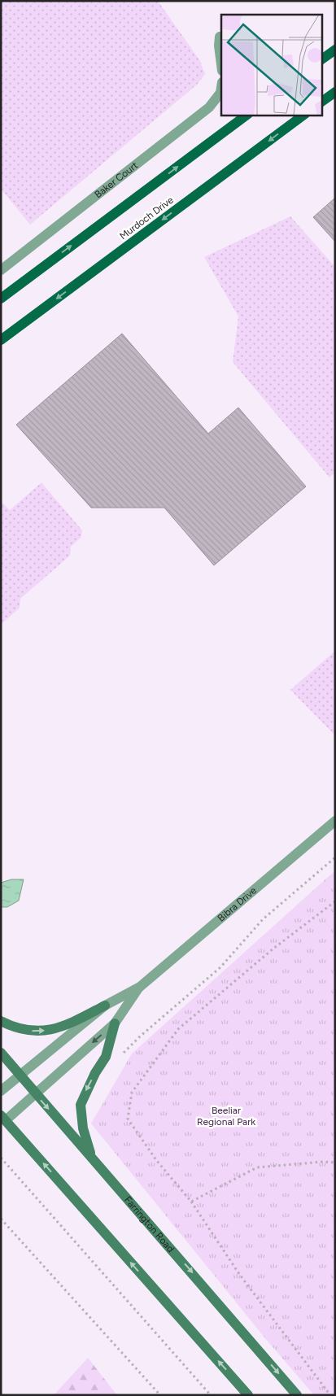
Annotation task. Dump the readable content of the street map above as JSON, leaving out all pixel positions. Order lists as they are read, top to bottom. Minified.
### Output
{"streets":{"main road":["Murdoch Drive","Farrington Road"],"street":["Baker Court","Bibra Drive"]},"crossings":[["Bibra Drive","Farrington Road"]],"parks":["Beeliar Regional Park"]}
